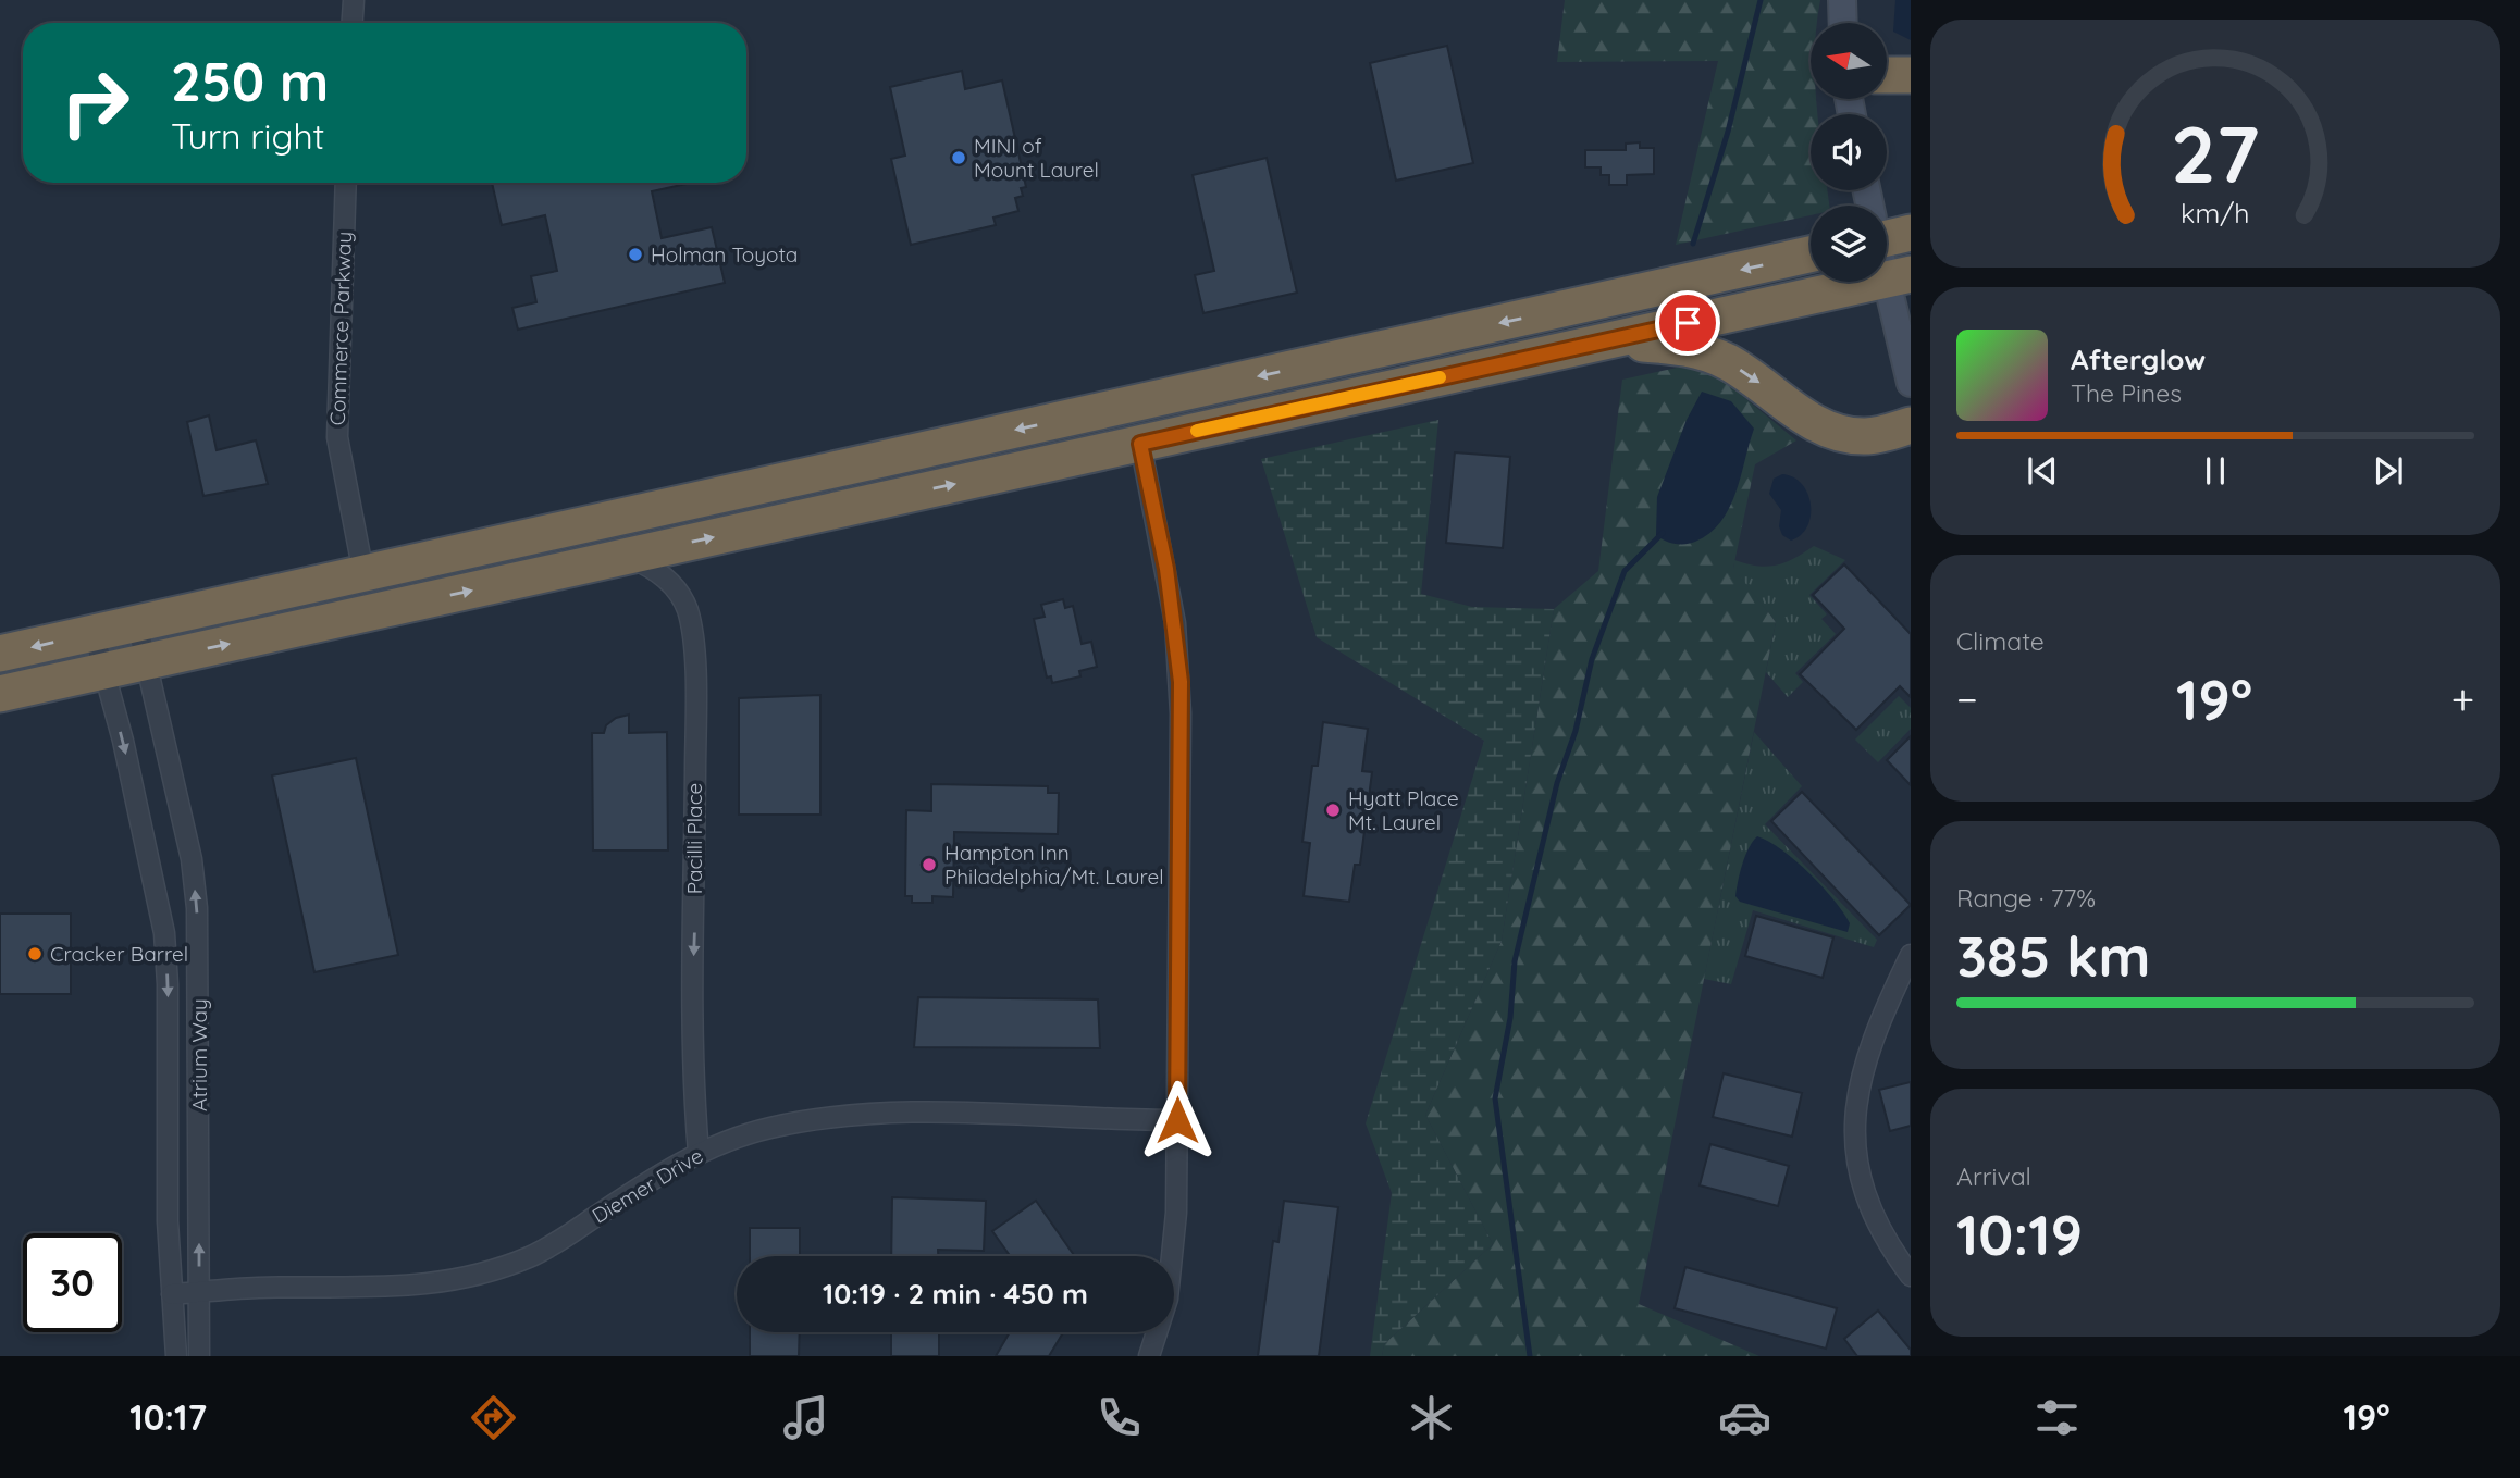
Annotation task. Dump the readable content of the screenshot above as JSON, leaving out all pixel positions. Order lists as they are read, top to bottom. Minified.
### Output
{"streets":{"street":["Commerce Parkway","Pacilli Place","Atrium Way","Diemer Drive"]},"crossings":[["Pacilli Place","Diemer Drive"],["Atrium Way","Diemer Drive"]],"one_way":["Pacilli Place"],"places":["MINI of Mount Laurel","Holman Toyota","Hyatt Place Mt. Laurel","Hampton Inn Philadelphia/Mt. Laurel","Cracker Barrel"],"north":"left","page":{"turn":["250 m","Turn right"],"song":["Afterglow","The Pines"],"tile":["Climate",["Range · 77%","385 km"],["Arrival","10:19"]],"heat":["−","19°","+"],"limit":"30","trip":"10:19 · 2 min · 450 m","tabs":["10:17","19°"],"gauge":["27","km/h"]}}
